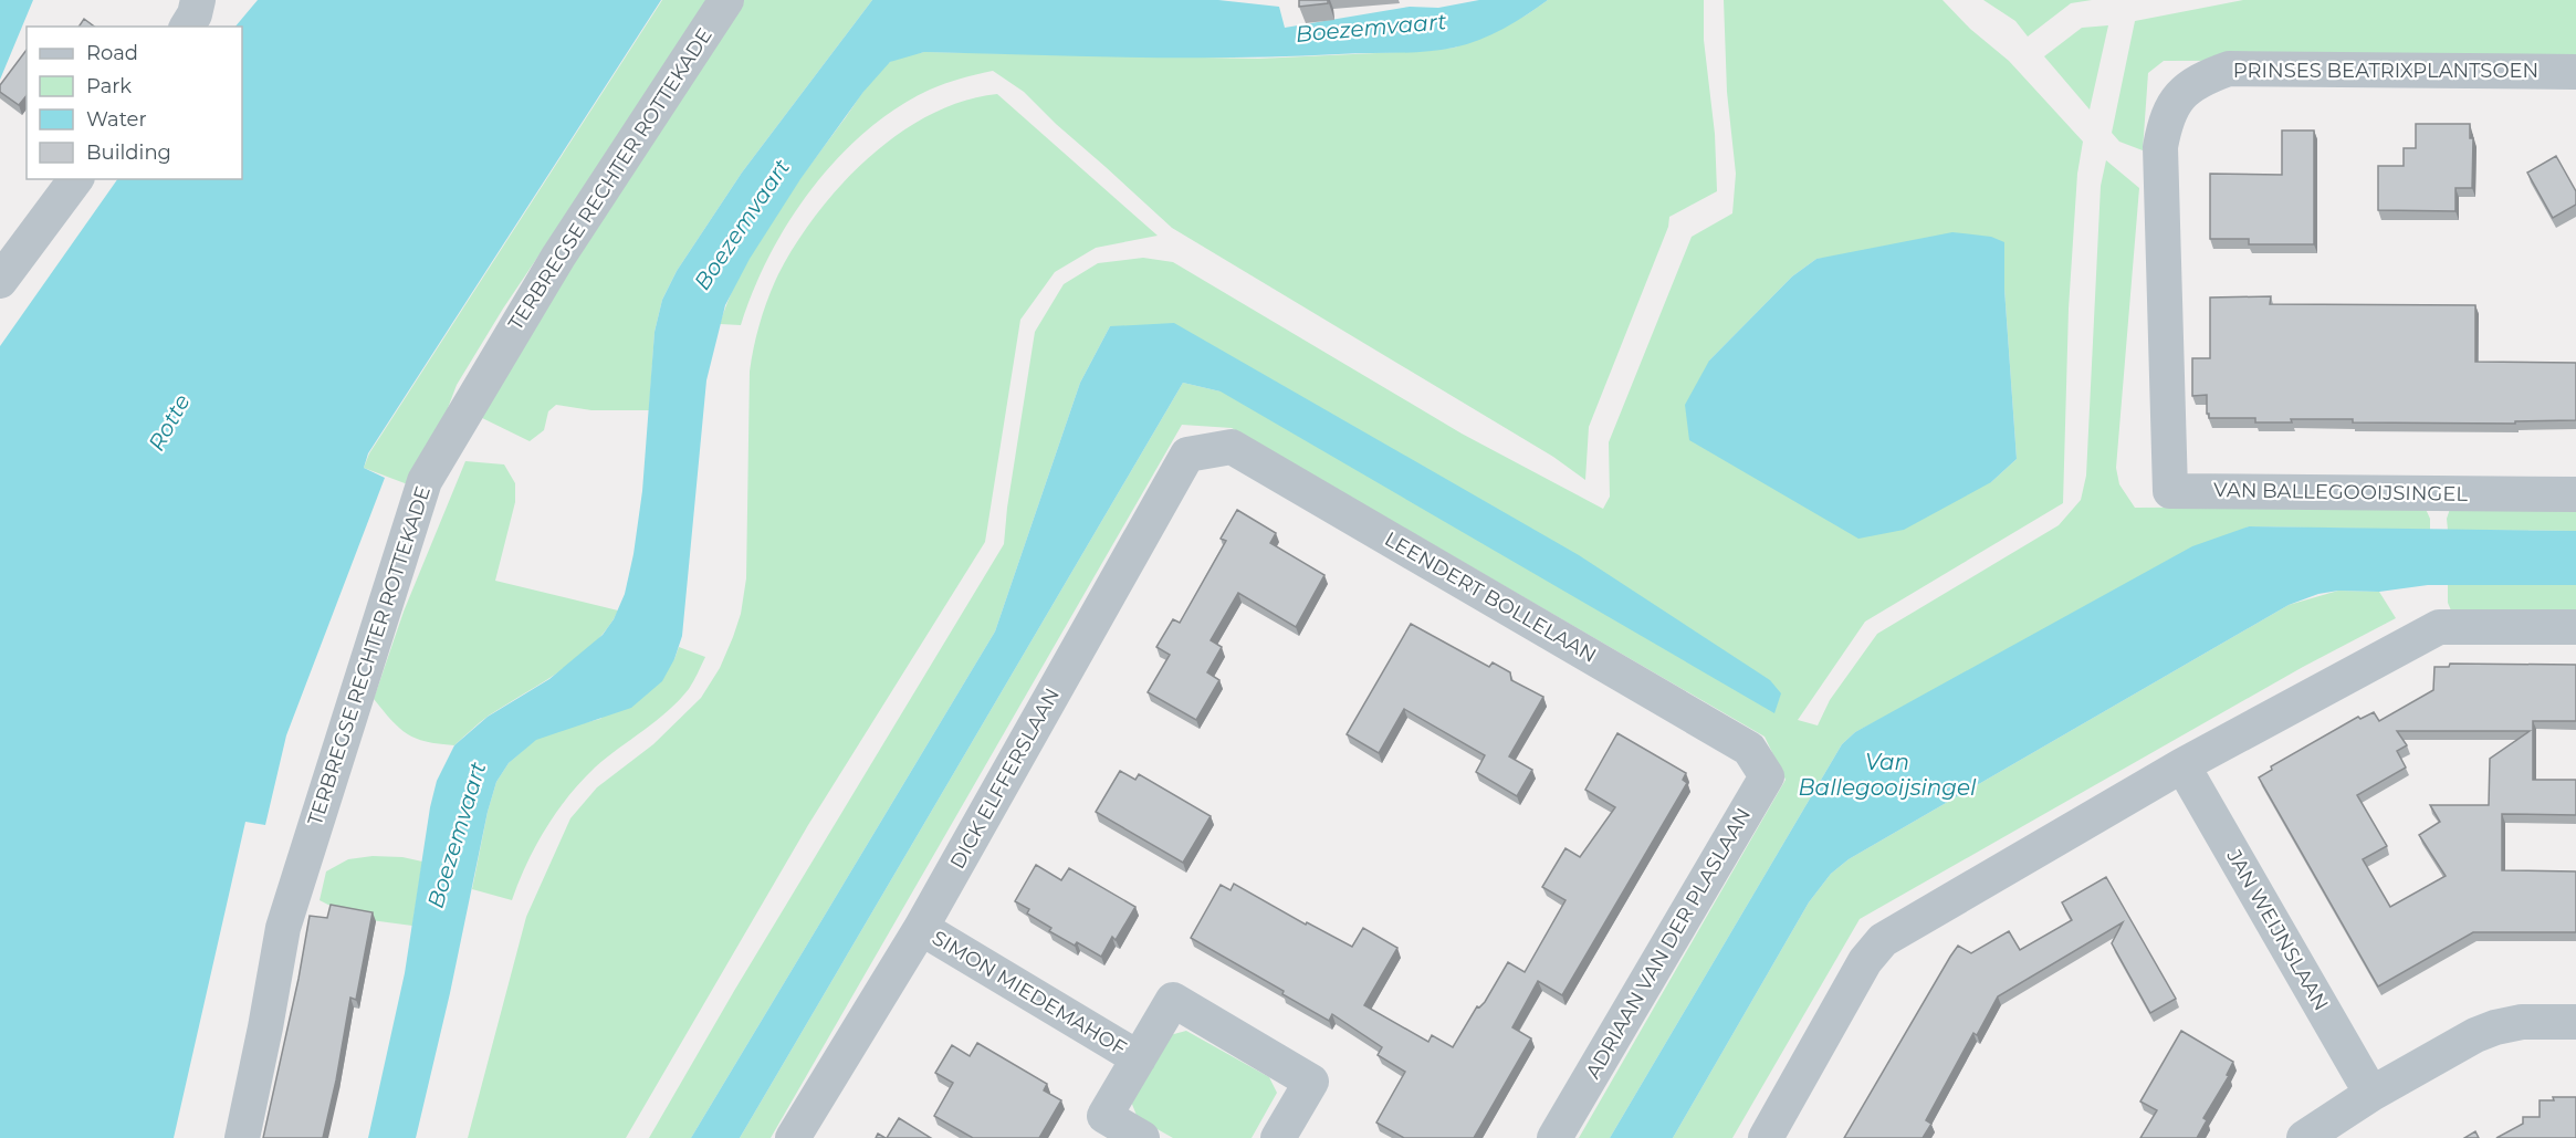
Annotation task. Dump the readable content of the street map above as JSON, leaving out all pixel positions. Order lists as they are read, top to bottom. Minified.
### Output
{"streets":{"street":["PRINSES BEATRIXPLANTSOEN","TERBREGSE RECHTER ROTTEKADE","VAN BALLEGOOIJSINGEL","LEENDERT BOLLELAAN","DICK ELFFERSLAAN","JAN WEIJNSLAAN","ADRIAAN VAN DER PLASLAAN","SIMON MIEDEMAHOF"]},"crossings":[["PRINSES BEATRIXPLANTSOEN","VAN BALLEGOOIJSINGEL"],["LEENDERT BOLLELAAN","DICK ELFFERSLAAN"],["LEENDERT BOLLELAAN","ADRIAAN VAN DER PLASLAAN"],["DICK ELFFERSLAAN","SIMON MIEDEMAHOF"]],"water":["Boezemvaart","Rotte","Van Ballegooijsingel"],"legend":["Road","Park","Water","Building"]}
